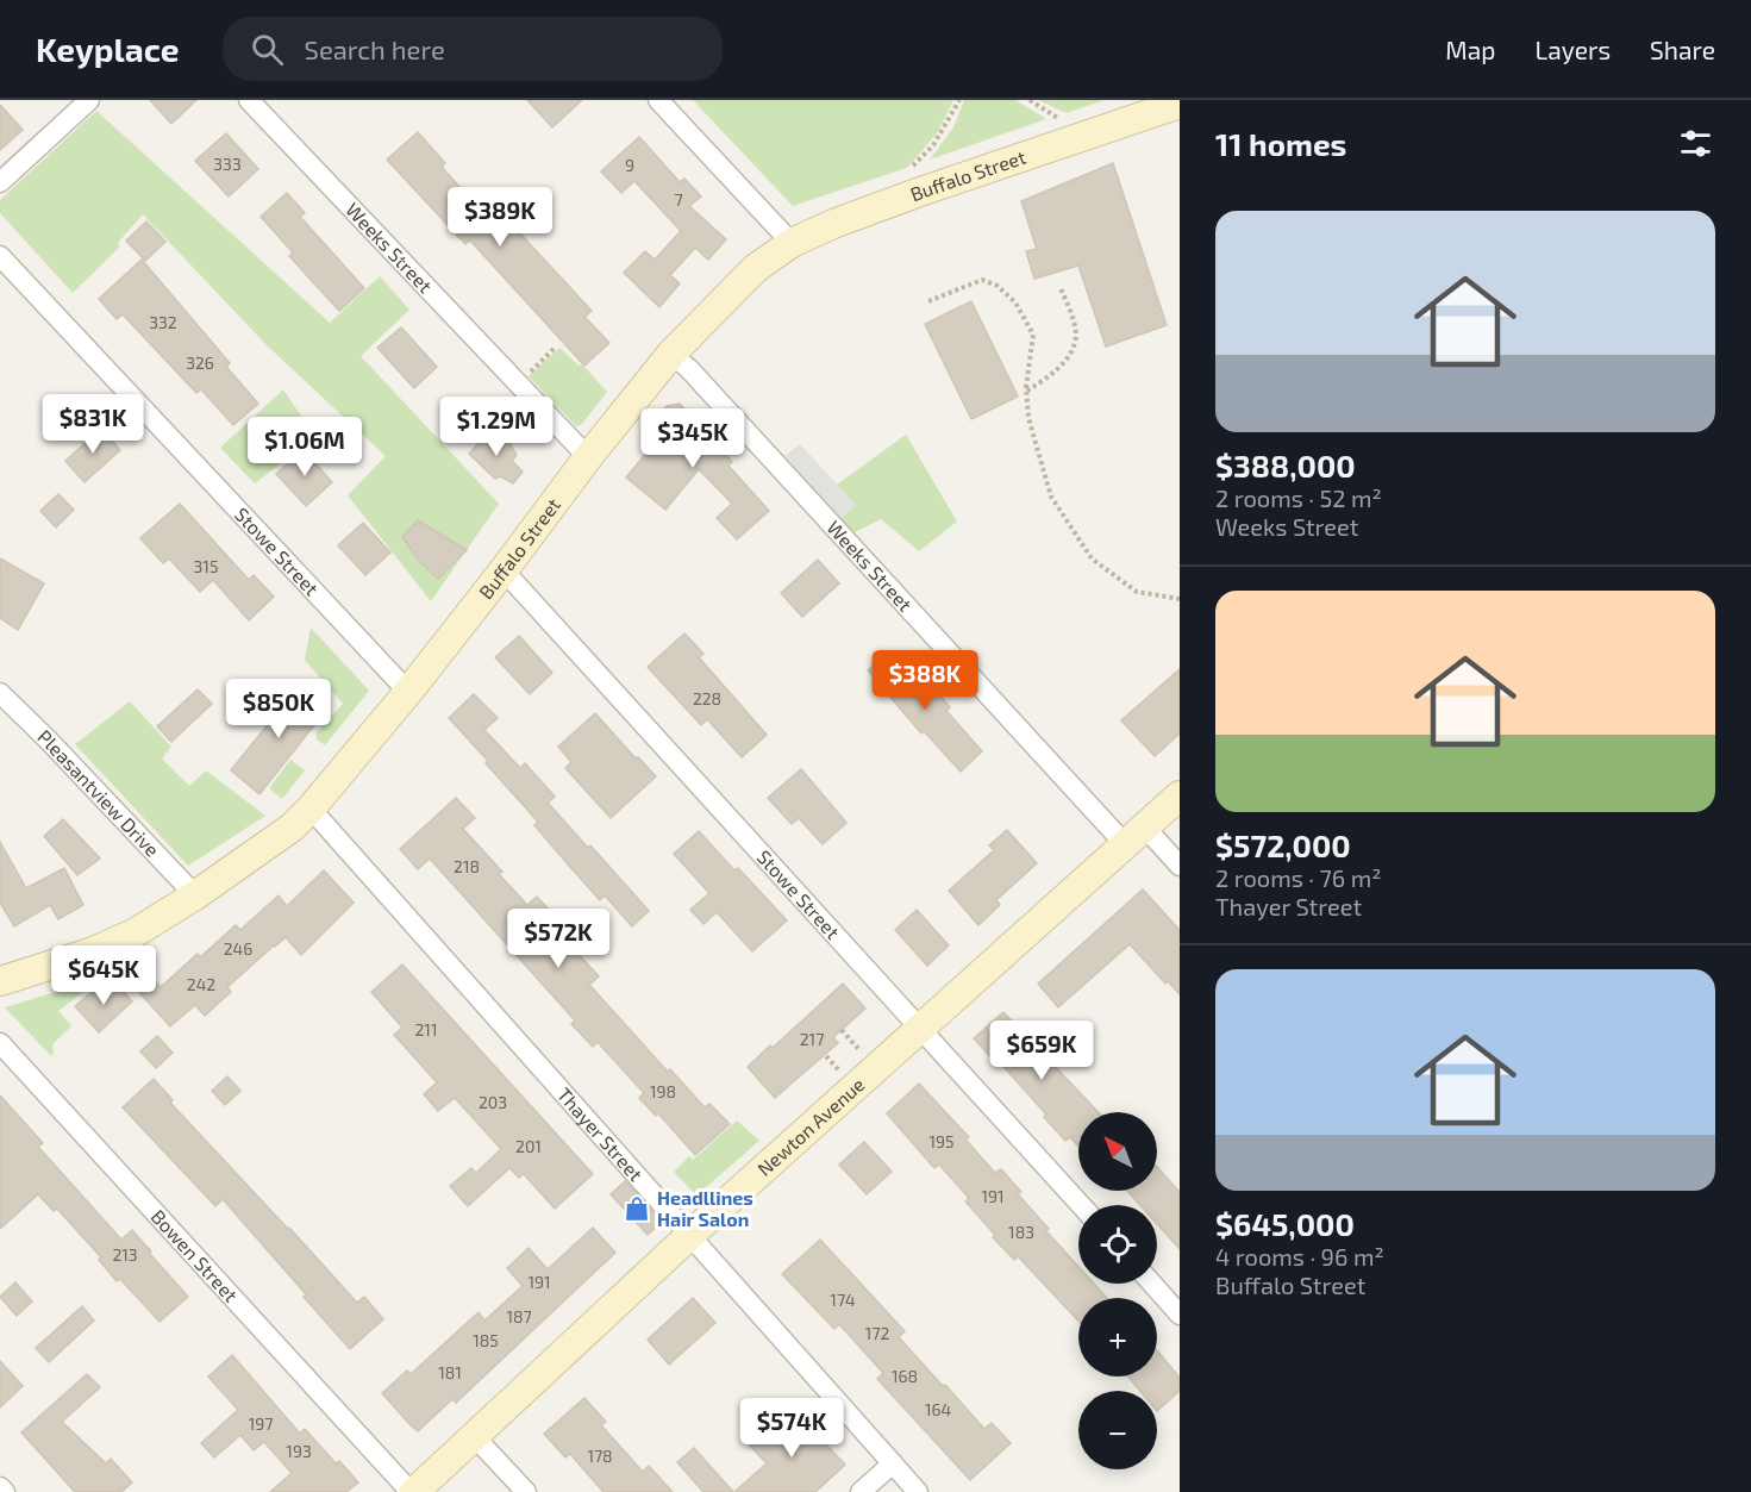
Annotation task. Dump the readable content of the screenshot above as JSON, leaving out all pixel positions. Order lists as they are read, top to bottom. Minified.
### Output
{"streets":{"street":["Buffalo Street","Weeks Street","Stowe Street","Pleasantview Drive","Newton Avenue","Thayer Street","Bowen Street"]},"crossings":[["Buffalo Street","Weeks Street"],["Buffalo Street","Stowe Street"],["Buffalo Street","Pleasantview Drive"],["Buffalo Street","Thayer Street"],["Weeks Street","Newton Avenue"],["Stowe Street","Newton Avenue"],["Newton Avenue","Thayer Street"],["Newton Avenue","Bowen Street"]],"places":{"shop":["Headllines Hair Salon"]},"house_numbers":["333","9","7","332","326","315","228","218","246","242","211","217","198","203","195","201","191","183","213","191","174","187","172","185","181","168","164","197","193","178"],"north":"top left","page":{"header":"Keyplace","search":"Search here","nav":["Map","Layers","Share"],"heading":"11 homes","list":[{"name":"$388,000","note":"2 rooms · 52 m² · Weeks Street"},{"name":"$572,000","note":"2 rooms · 76 m² · Thayer Street"},{"name":"$645,000","note":"4 rooms · 96 m² · Buffalo Street"}],"price":["$389K","$831K","$1.29M","$345K","$1.06M","$388K","$850K","$572K","$645K","$659K","$574K"],"map_buttons":["+","−"]}}
